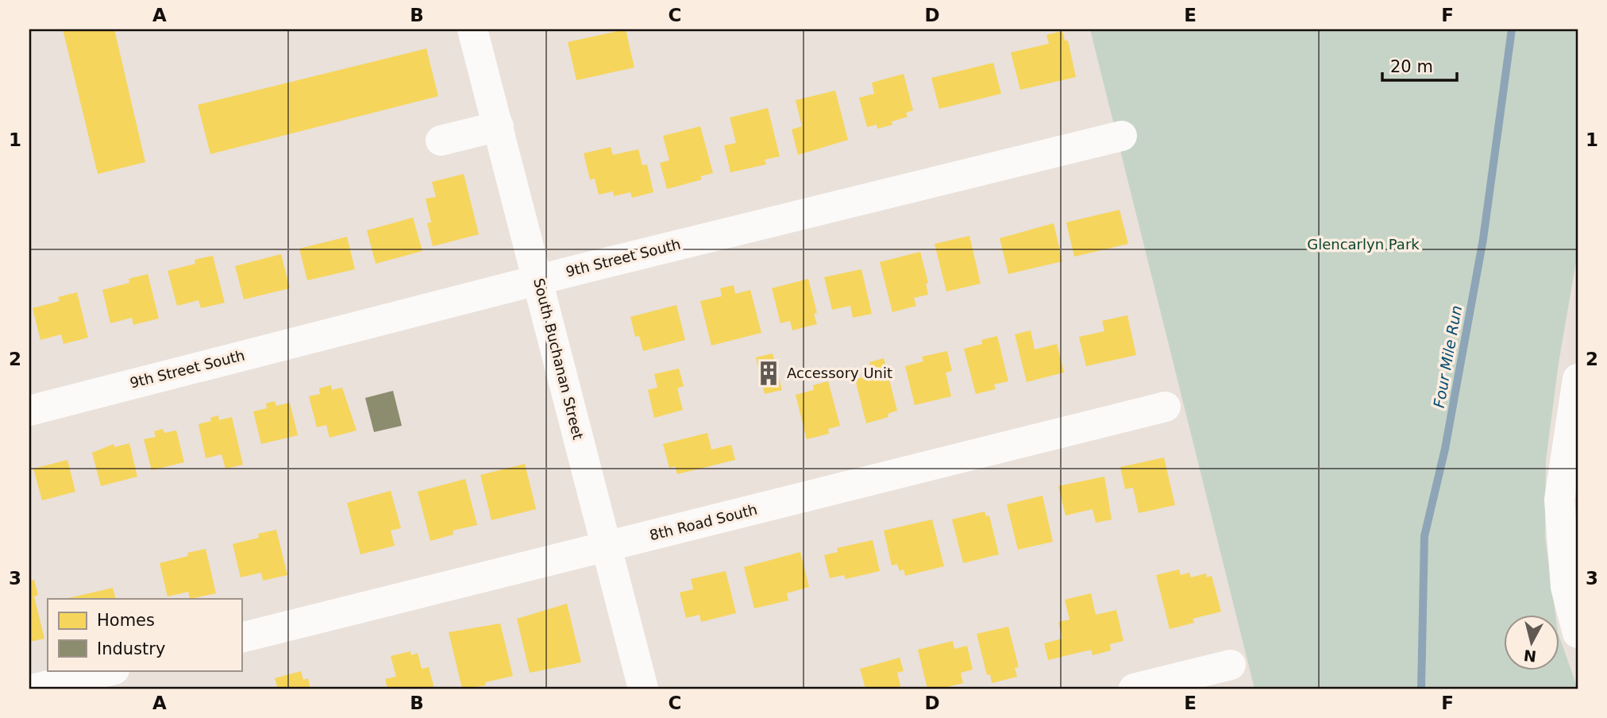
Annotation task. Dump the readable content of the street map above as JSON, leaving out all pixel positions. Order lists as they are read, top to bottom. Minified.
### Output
{"streets":{"street":["9th Street South","South Buchanan Street","8th Road South"]},"crossings":[["9th Street South","South Buchanan Street"],["South Buchanan Street","8th Road South"]],"water":["Four Mile Run"],"parks":["Glencarlyn Park"],"places":{"building":["Accessory Unit"]},"legend":["Homes","Industry"],"scale_bar":"20 m","north":"bottom","grid":{"columns":["A","B","C","D","E","F"],"rows":["1","2","3"]}}
